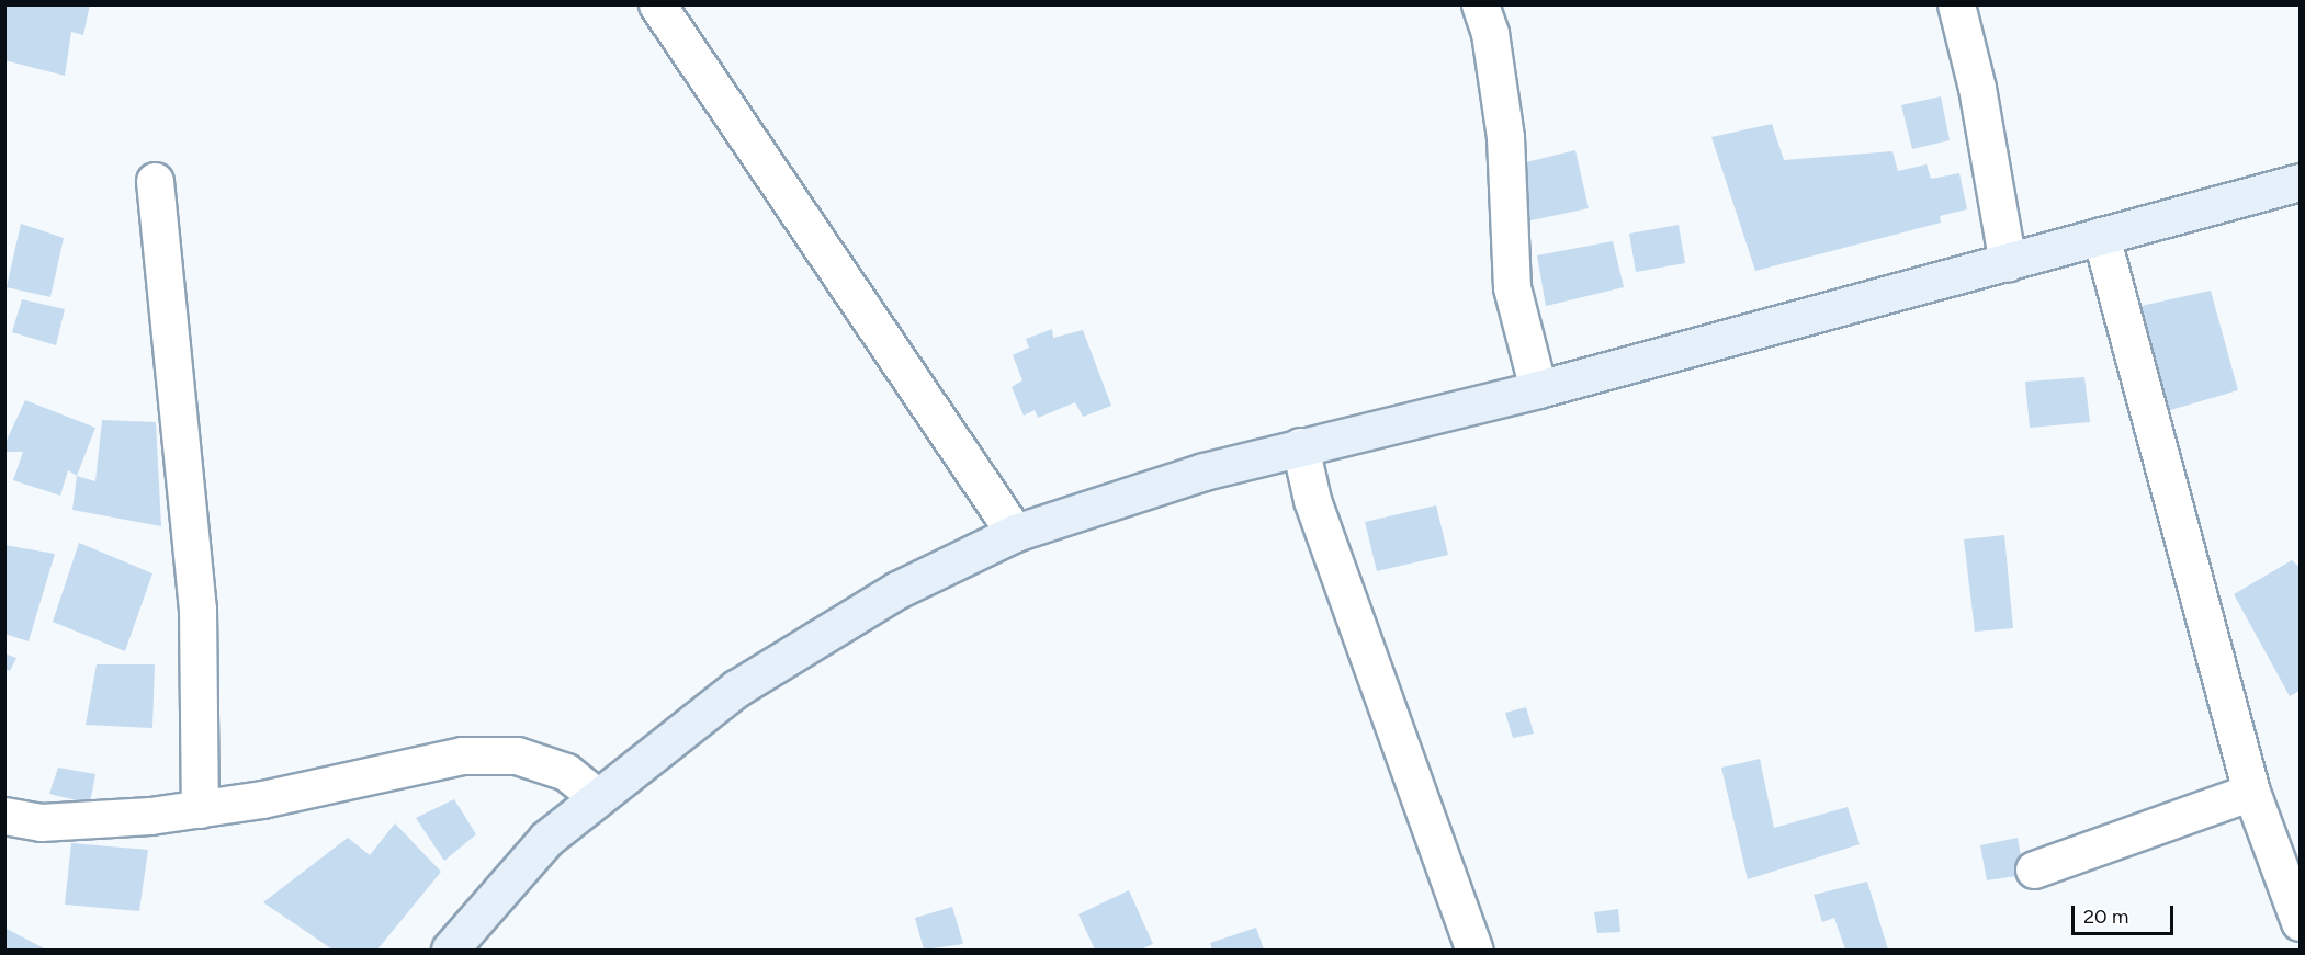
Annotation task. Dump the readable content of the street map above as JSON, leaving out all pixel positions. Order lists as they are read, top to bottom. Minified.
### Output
{"scale_bar":"20 m"}
